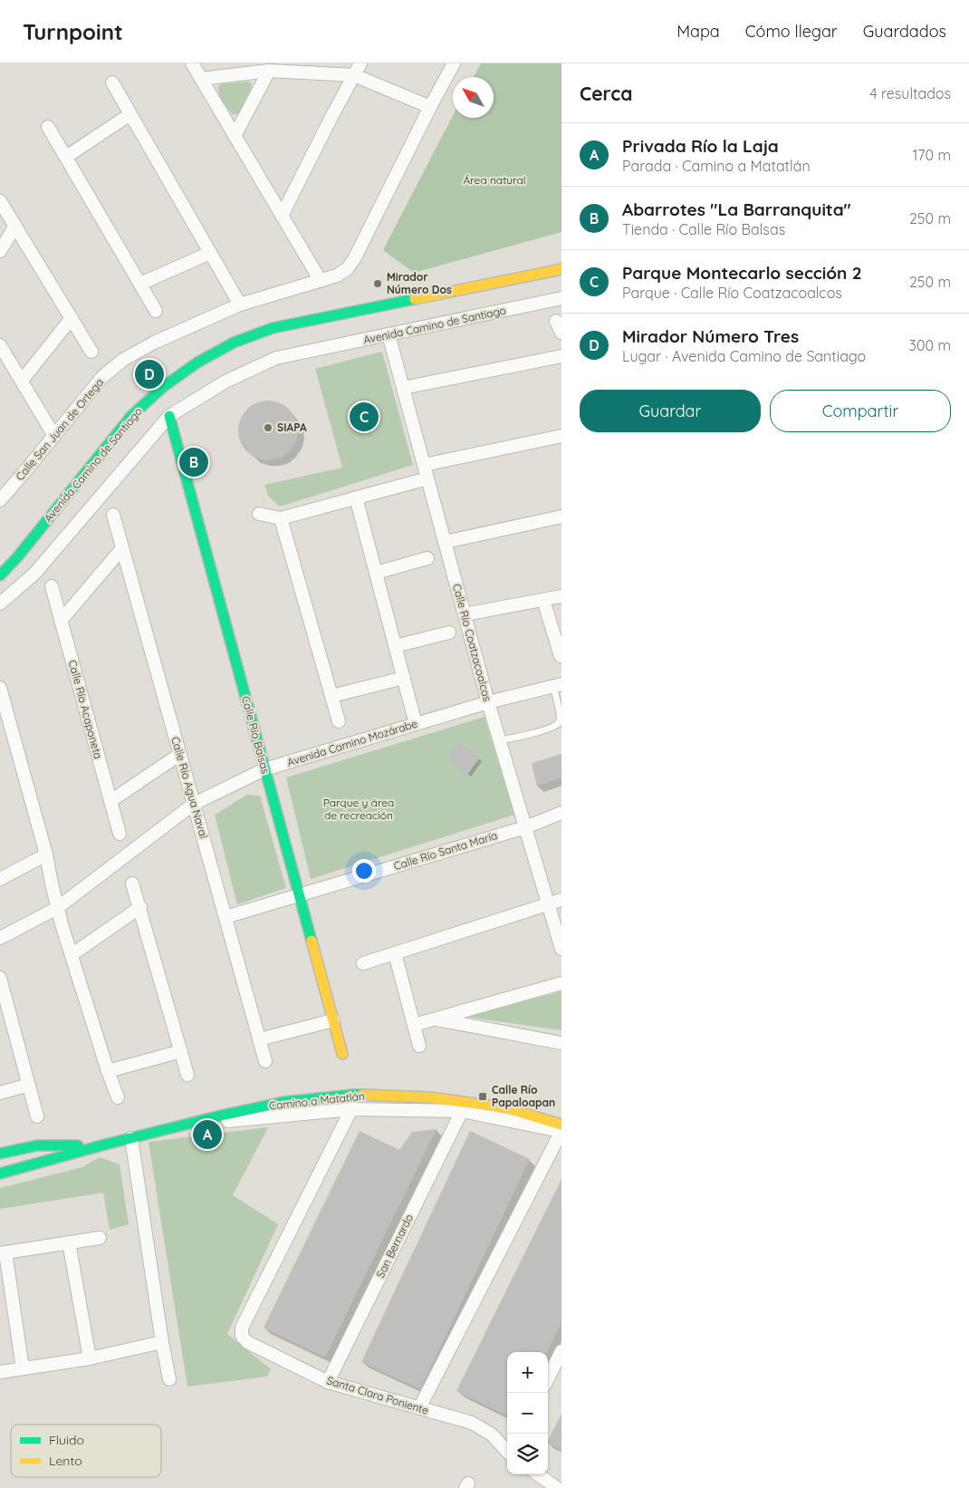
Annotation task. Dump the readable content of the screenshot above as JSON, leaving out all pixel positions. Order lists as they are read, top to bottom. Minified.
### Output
{"streets":{"street":["Avenida Camino de Santiago","Calle San Juan de Ortega","Calle Río Coatzacoalcos","Calle Río Acaponeta","Calle Río Balsas","Avenida Camino Mozárabe","Calle Río Agua Naval","Calle Río Santa María","Camino a Matatlán","San Bernardo","Santa Clara Poniente"]},"crossings":[["Avenida Camino de Santiago","Calle Río Coatzacoalcos"],["Avenida Camino de Santiago","Calle Río Balsas"],["Calle Río Coatzacoalcos","Avenida Camino Mozárabe"],["Calle Río Coatzacoalcos","Calle Río Santa María"],["Calle Río Balsas","Avenida Camino Mozárabe"],["Calle Río Balsas","Calle Río Santa María"],["Avenida Camino Mozárabe","Calle Río Agua Naval"],["Calle Río Agua Naval","Calle Río Santa María"],["San Bernardo","Santa Clara Poniente"]],"parks":["Área natural","Parque y área de recreación"],"places":{"other":["Mirador Número Dos","SIAPA"],"transit":["Calle Río Papaloapan"]},"legend":["Fluido","Lento"],"north":"top left","page":{"header":"Turnpoint","nav":["Mapa","Cómo llegar","Guardados"],"heading":["Cerca","4 resultados"],"list":[{"mark":"A","name":"Privada Río la Laja","note":"Parada · Camino a Matatlán","value":"170 m"},{"mark":"B","name":"Abarrotes \"La Barranquita\"","note":"Tienda · Calle Río Balsas","value":"250 m"},{"mark":"C","name":"Parque Montecarlo sección 2","note":"Parque · Calle Río Coatzacoalcos","value":"250 m"},{"mark":"D","name":"Mirador Número Tres","note":"Lugar · Avenida Camino de Santiago","value":"300 m"}],"pins":["D","C","B","A"],"buttons":["Guardar","Compartir"],"map_buttons":["+","−"]}}
